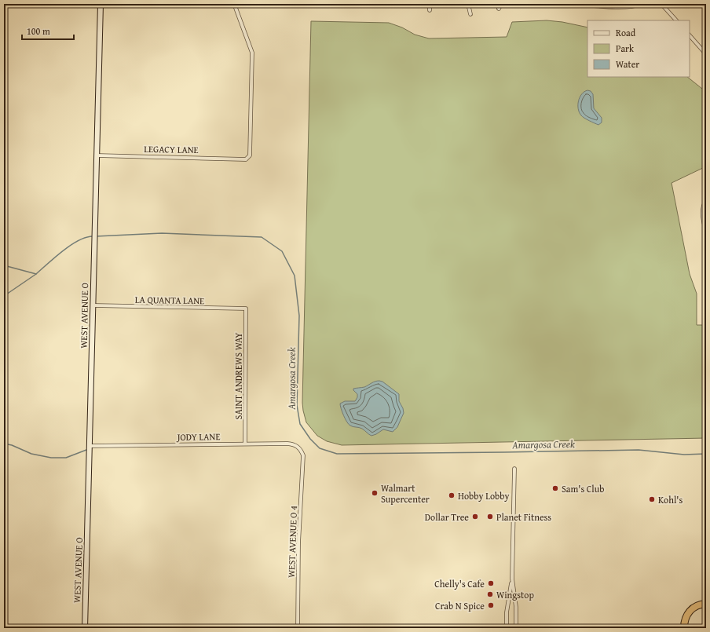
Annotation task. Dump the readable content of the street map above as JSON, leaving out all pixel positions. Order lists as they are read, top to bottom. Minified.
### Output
{"streets":{"main road":["WEST AVENUE O"],"street":["LEGACY LANE","LA QUANTA LANE","SAINT ANDREWS WAY","JODY LANE","WEST AVENUE O 4"]},"crossings":[["LEGACY LANE","WEST AVENUE O"],["LA QUANTA LANE","WEST AVENUE O"],["LA QUANTA LANE","SAINT ANDREWS WAY"],["WEST AVENUE O","JODY LANE"],["SAINT ANDREWS WAY","JODY LANE"],["JODY LANE","WEST AVENUE O 4"]],"water":["Amargosa Creek"],"places":["Sam's Club","Walmart Supercenter","Hobby Lobby","Kohl's","Dollar Tree","Planet Fitness","Chelly's Cafe","Wingstop","Crab N Spice"],"legend":["Road","Park","Water"],"scale_bar":"100 m"}
